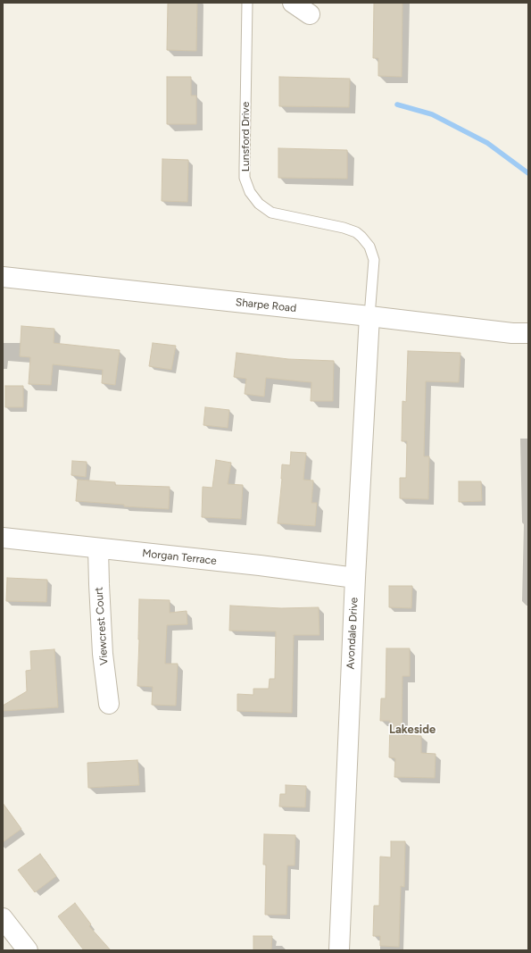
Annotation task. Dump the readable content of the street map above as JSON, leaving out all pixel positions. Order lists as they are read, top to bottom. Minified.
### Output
{"streets":{"street":["Sharpe Road","Morgan Terrace","Viewcrest Court","Avondale Drive"],"lane":["Lunsford Drive"]},"crossings":[["Lunsford Drive","Sharpe Road"],["Lunsford Drive","Avondale Drive"],["Sharpe Road","Avondale Drive"],["Morgan Terrace","Viewcrest Court"],["Morgan Terrace","Avondale Drive"]],"districts":["Lakeside"]}
